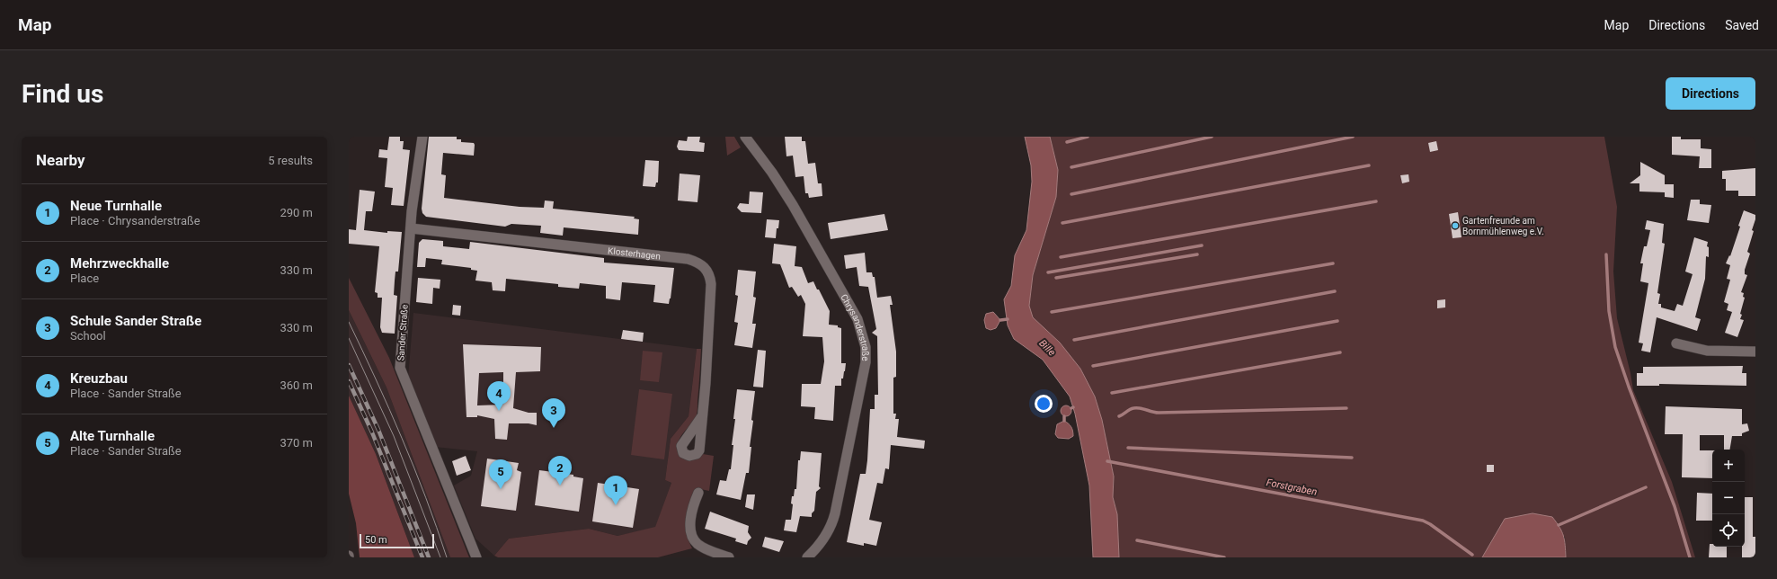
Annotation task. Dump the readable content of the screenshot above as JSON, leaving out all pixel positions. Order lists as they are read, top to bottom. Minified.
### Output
{"streets":{"street":["Klosterhagen","Chrysanderstraße","Sander Straße"]},"crossings":[["Klosterhagen","Sander Straße"]],"water":["Bille","Forstgraben"],"places":["Gartenfreunde am Bornmühlenweg e.V."],"scale_bar":"50 m","page":{"header":"Map","nav":["Map","Directions","Saved"],"buttons":"Directions","title":"Find us","heading":["Nearby","5 results"],"list":[{"mark":"1","name":"Neue Turnhalle","note":"Place · Chrysanderstraße","value":"290 m"},{"mark":"2","name":"Mehrzweckhalle","note":"Place","value":"330 m"},{"mark":"3","name":"Schule Sander Straße","note":"School","value":"330 m"},{"mark":"4","name":"Kreuzbau","note":"Place · Sander Straße","value":"360 m"},{"mark":"5","name":"Alte Turnhalle","note":"Place · Sander Straße","value":"370 m"}],"pins":["4","3","2","5","1"],"map_buttons":["+","−"],"scale":"50 m"}}
